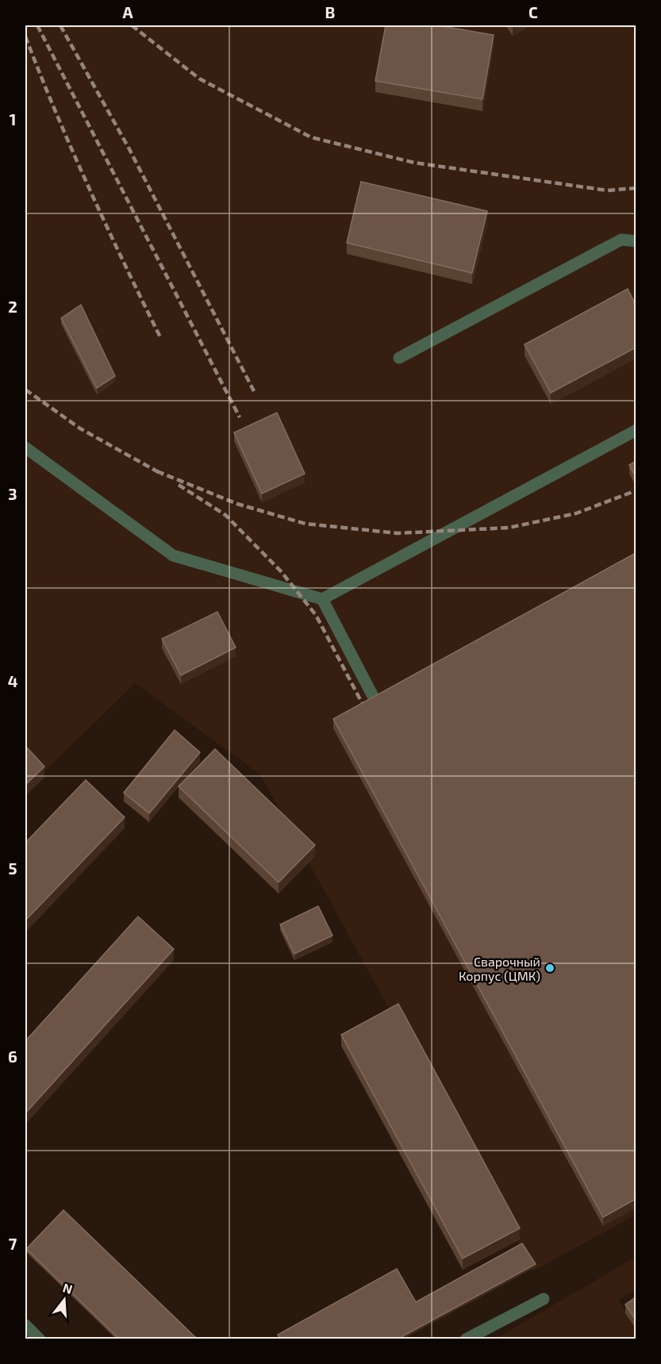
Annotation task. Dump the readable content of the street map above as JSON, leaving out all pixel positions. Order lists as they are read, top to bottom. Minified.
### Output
{"places":["Сварочный Корпус (ЦМК)"],"north":"top","grid":{"columns":["A","B","C"],"rows":["1","2","3","4","5","6","7"]}}
